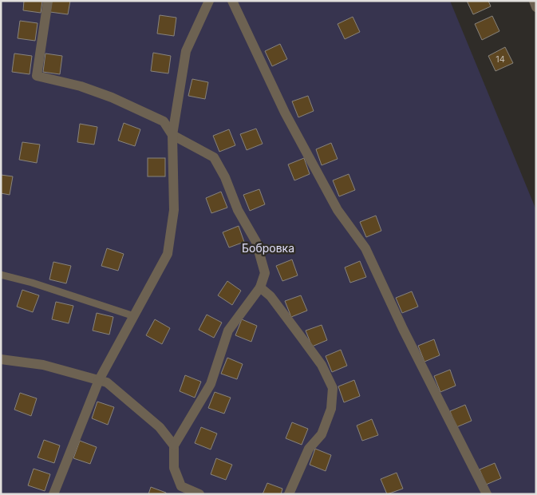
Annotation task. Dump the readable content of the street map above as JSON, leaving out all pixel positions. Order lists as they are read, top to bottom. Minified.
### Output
{"parks":["Бобровка"],"house_numbers":["14"]}
